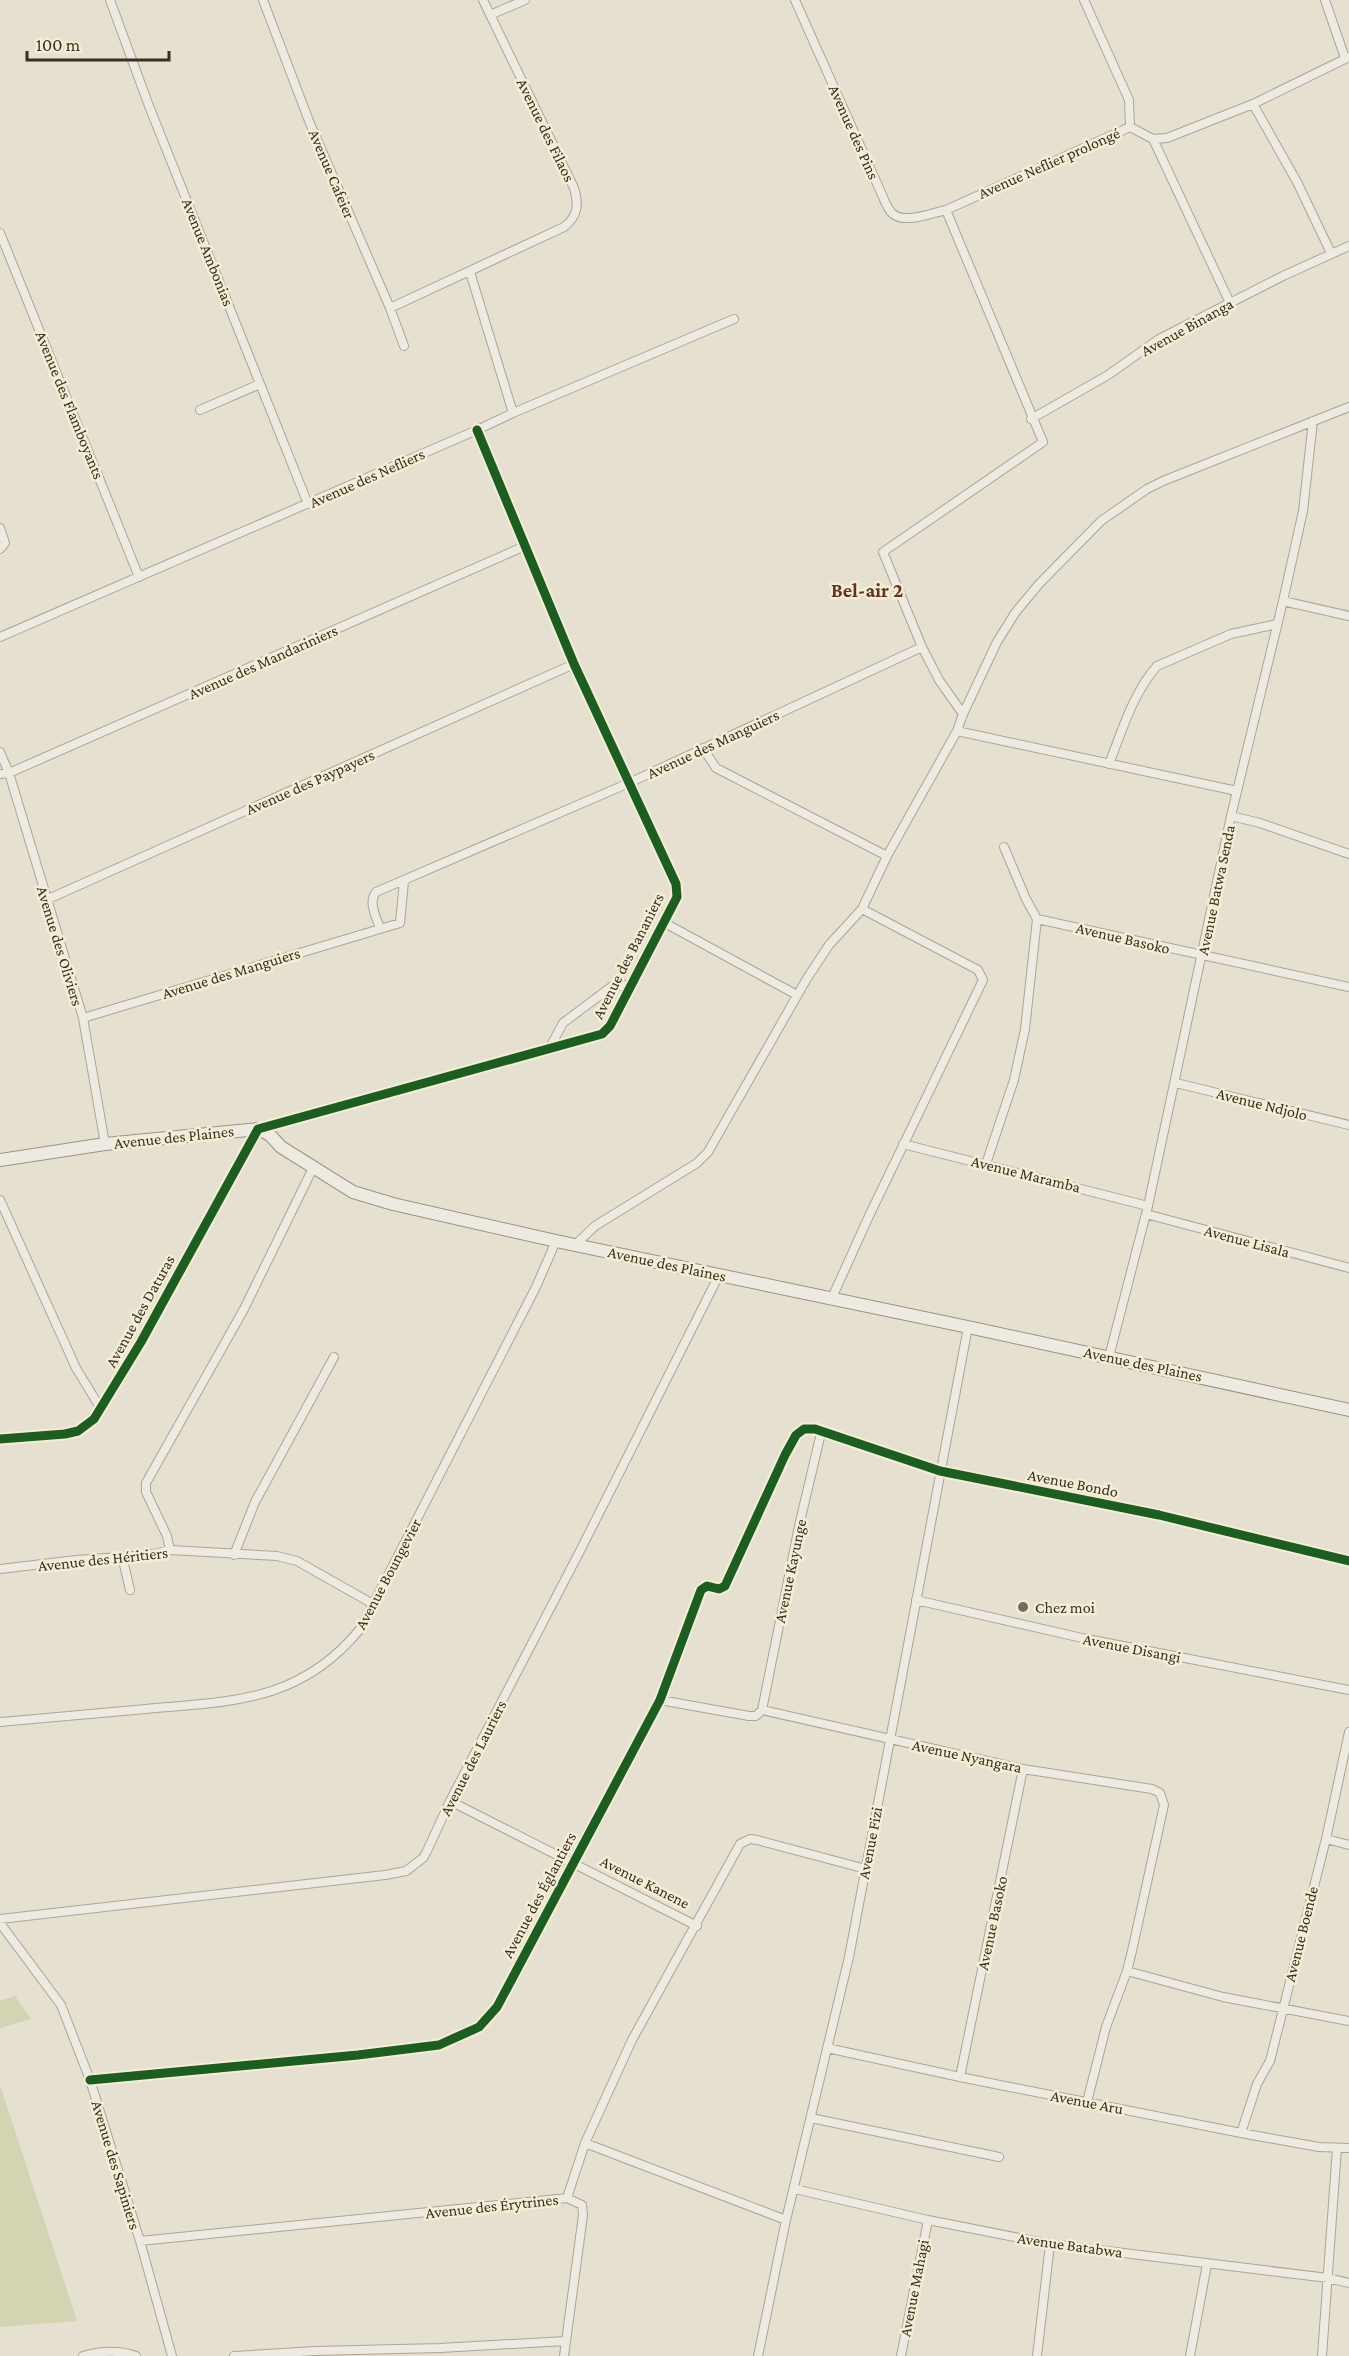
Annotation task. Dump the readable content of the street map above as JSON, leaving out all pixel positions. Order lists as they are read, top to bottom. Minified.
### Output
{"streets":{"street":["Avenue des Filaos","Avenue des Pins","Avenue Neflier prolongé","Avenue Cafeier","Avenue Ambonias","Avenue Binanga","Avenue des Flamboyants","Avenue des Nefliers","Avenue des Mandariniers","Avenue des Manguiers","Avenue des Paypayers","Avenue Batwa Senda","Avenue Basoko","Avenue des Oliviers","Avenue des Bananiers","Avenue Ndjolo","Avenue des Plaines","Avenue Maramba","Avenue Lisala","Avenue des Daturas","Avenue Bondo","Avenue des Héritiers","Avenue Kayunge","Avenue Boungevier","Avenue Disangi","Avenue Nyangara","Avenue des Lauriers","Avenue Fizi","Avenue Kanene","Avenue des Églantiers","Avenue Boende","Avenue Aru","Avenue des Sapiniers","Avenue des Érytrines","Avenue Batabwa","Avenue Mahagi"]},"crossings":[["Avenue des Pins","Avenue Neflier prolongé"],["Avenue Ambonias","Avenue des Nefliers"],["Avenue des Flamboyants","Avenue des Nefliers"],["Avenue des Nefliers","Avenue des Bananiers"],["Avenue des Mandariniers","Avenue des Oliviers"],["Avenue des Mandariniers","Avenue des Bananiers"],["Avenue des Manguiers","Avenue des Oliviers"],["Avenue des Manguiers","Avenue des Bananiers"],["Avenue des Paypayers","Avenue des Oliviers"],["Avenue des Paypayers","Avenue des Bananiers"],["Avenue Batwa Senda","Avenue Basoko"],["Avenue Batwa Senda","Avenue Ndjolo"],["Avenue Batwa Senda","Avenue des Plaines"],["Avenue Batwa Senda","Avenue Maramba"],["Avenue Batwa Senda","Avenue Lisala"],["Avenue Basoko","Avenue Nyangara"],["Avenue Basoko","Avenue Aru"],["Avenue des Oliviers","Avenue des Plaines"],["Avenue des Bananiers","Avenue des Plaines"],["Avenue des Bananiers","Avenue des Daturas"],["Avenue des Plaines","Avenue des Daturas"],["Avenue des Plaines","Avenue Boungevier"],["Avenue des Plaines","Avenue des Lauriers"],["Avenue des Plaines","Avenue Fizi"],["Avenue Maramba","Avenue Lisala"],["Avenue Bondo","Avenue Kayunge"],["Avenue Bondo","Avenue Fizi"],["Avenue Bondo","Avenue des Églantiers"],["Avenue des Héritiers","Avenue Boungevier"],["Avenue Kayunge","Avenue Nyangara"],["Avenue Disangi","Avenue Fizi"],["Avenue Nyangara","Avenue Fizi"],["Avenue Nyangara","Avenue des Églantiers"],["Avenue des Lauriers","Avenue Kanene"],["Avenue des Lauriers","Avenue des Sapiniers"],["Avenue Fizi","Avenue Aru"],["Avenue Fizi","Avenue des Érytrines"],["Avenue Fizi","Avenue Batabwa"],["Avenue Kanene","Avenue des Églantiers"],["Avenue Kanene","Avenue des Érytrines"],["Avenue des Églantiers","Avenue des Sapiniers"],["Avenue Boende","Avenue Aru"],["Avenue des Sapiniers","Avenue des Érytrines"],["Avenue Batabwa","Avenue Mahagi"]],"districts":["Bel-air 2"],"places":["Chez moi"],"scale_bar":"100 m"}
